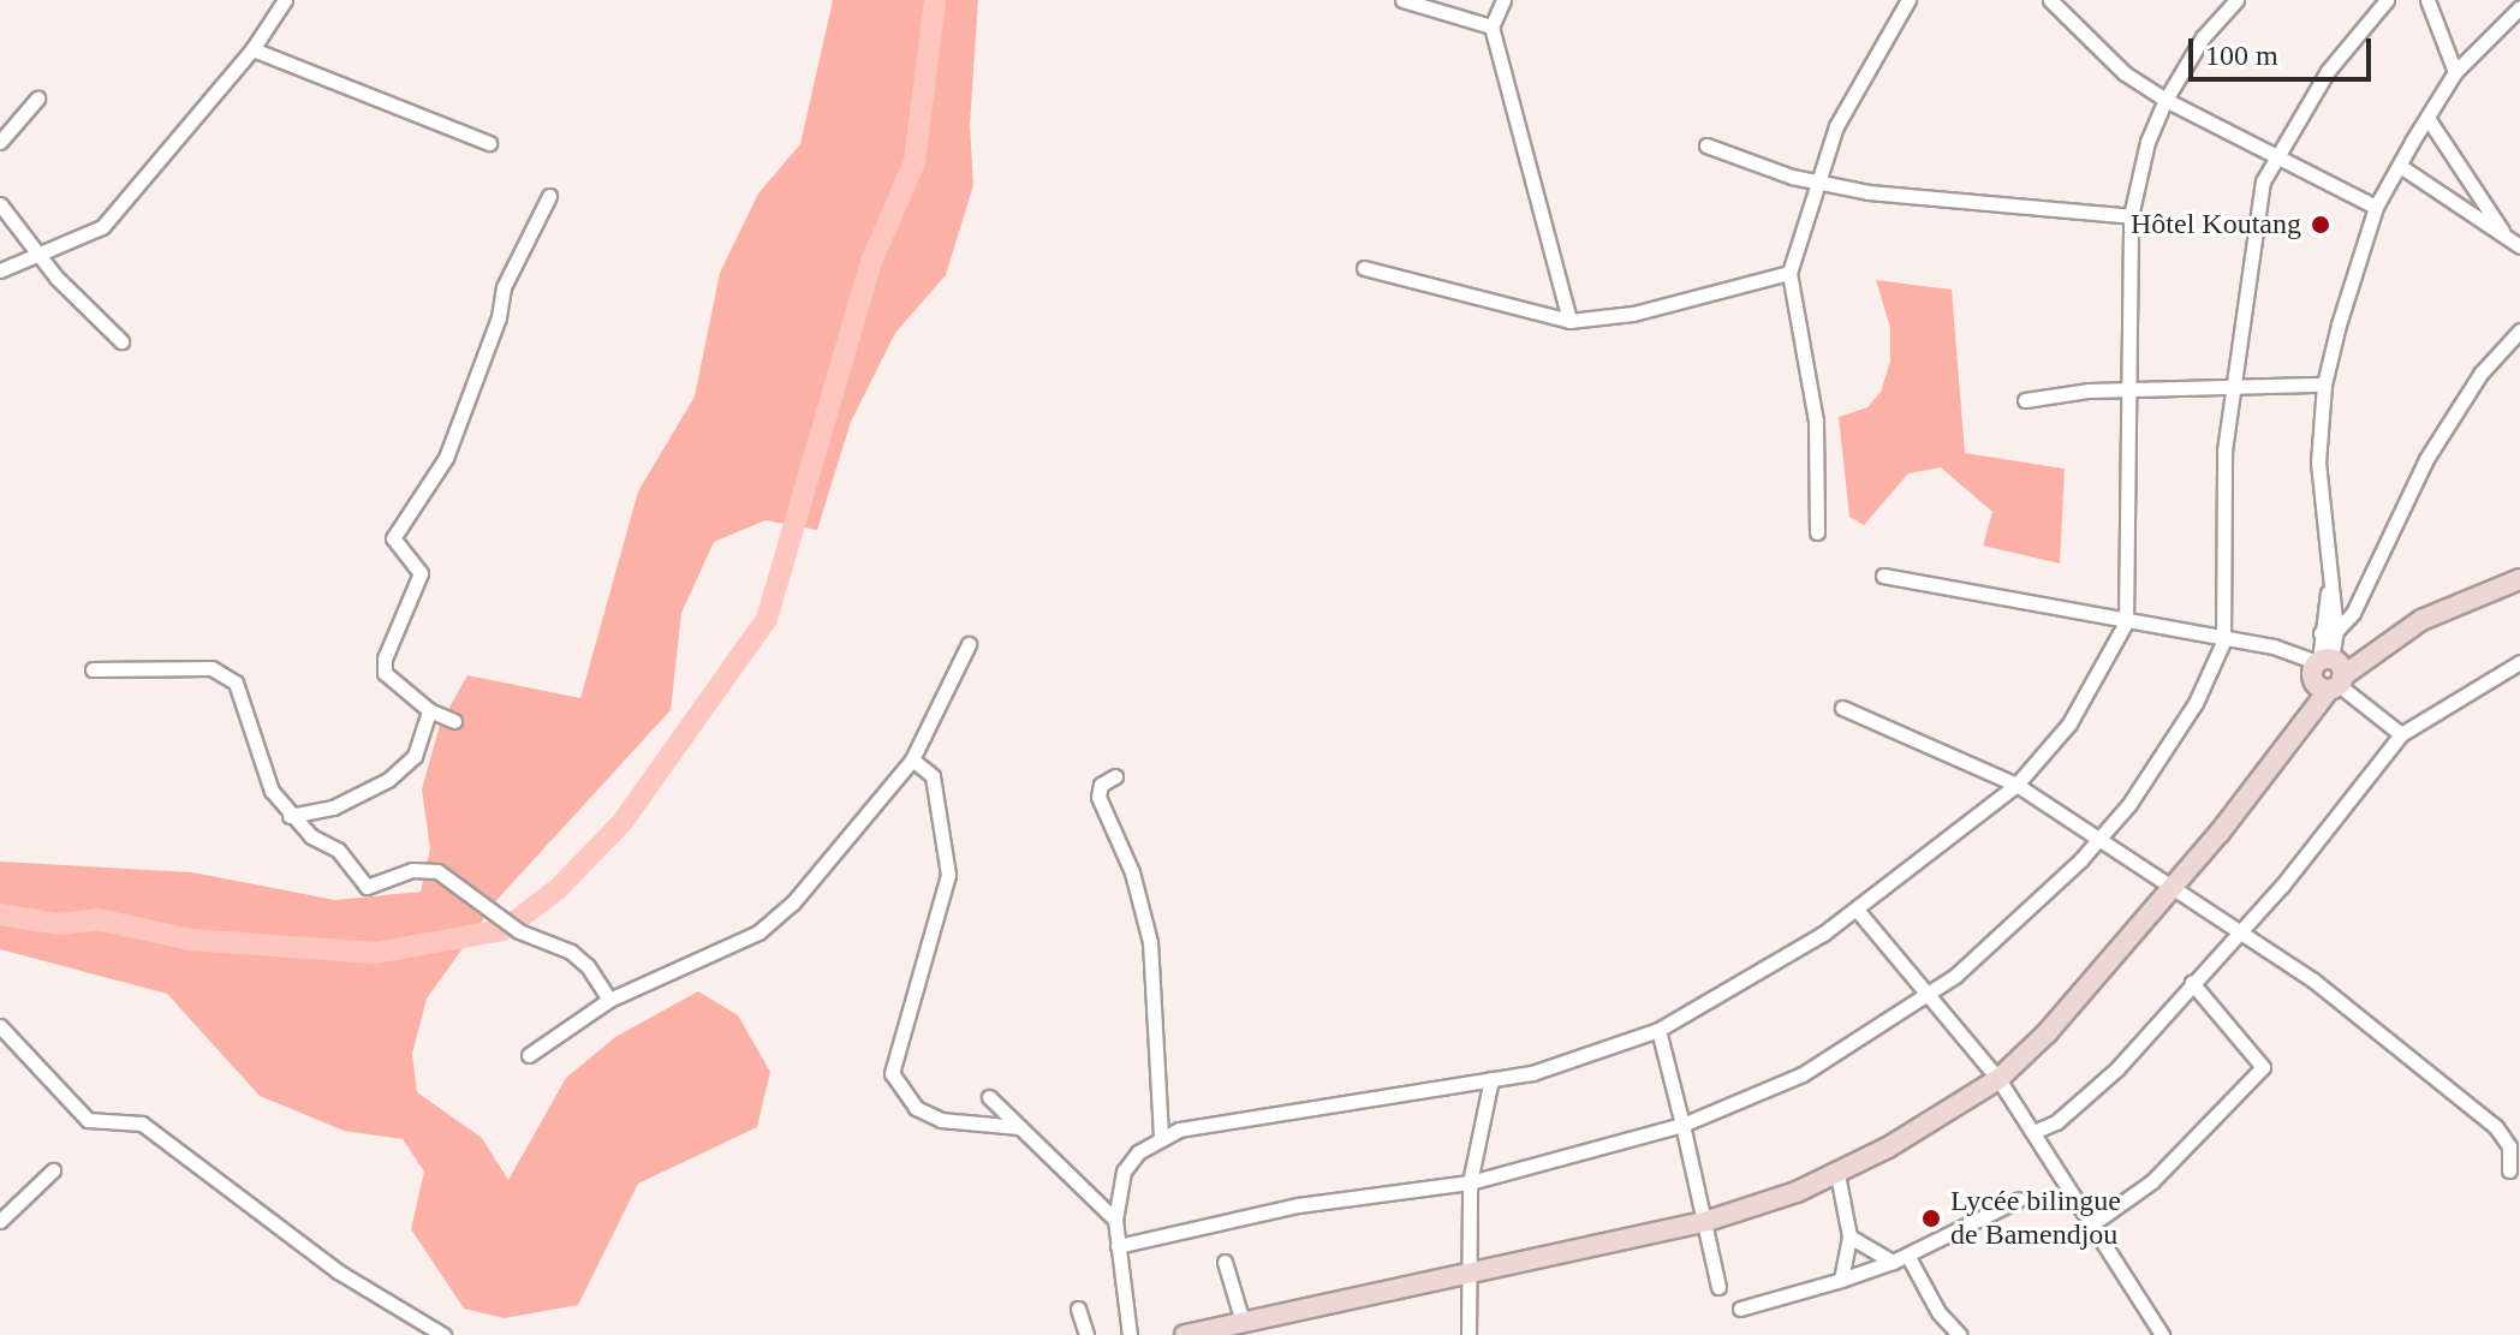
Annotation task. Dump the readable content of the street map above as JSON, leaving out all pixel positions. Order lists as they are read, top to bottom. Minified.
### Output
{"places":["Hôtel Koutang","Lycée bilingue de Bamendjou"],"scale_bar":"100 m"}
